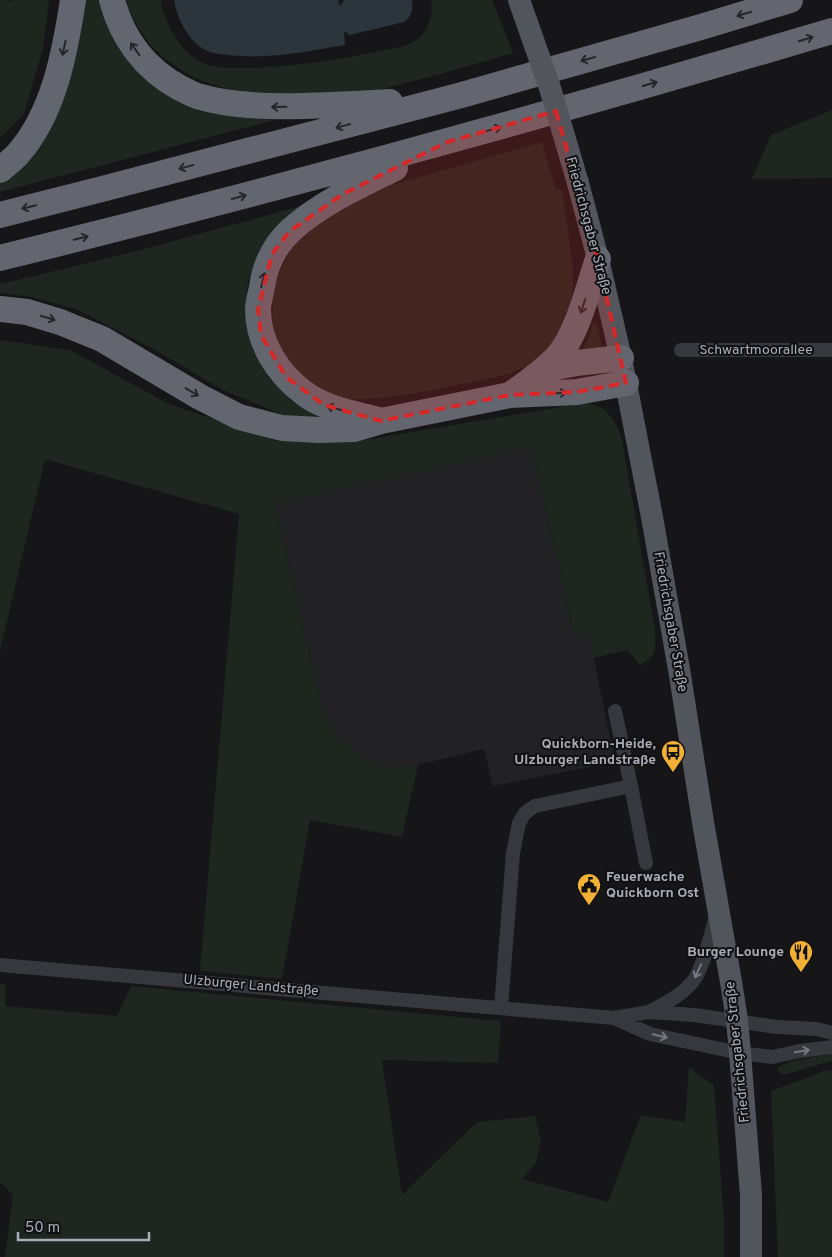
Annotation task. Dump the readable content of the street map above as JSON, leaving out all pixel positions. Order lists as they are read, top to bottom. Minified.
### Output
{"streets":{"main road":["Friedrichsgaber Straße"],"street":["Schwartmoorallee","Ulzburger Landstraße"]},"crossings":[["Friedrichsgaber Straße","Ulzburger Landstraße"]],"places":{"bus stop":["Quickborn-Heide, Ulzburger Landstraße"],"public building":["Feuerwache Quickborn Ost"],"restaurant":["Burger Lounge"]},"scale_bar":"50 m"}
